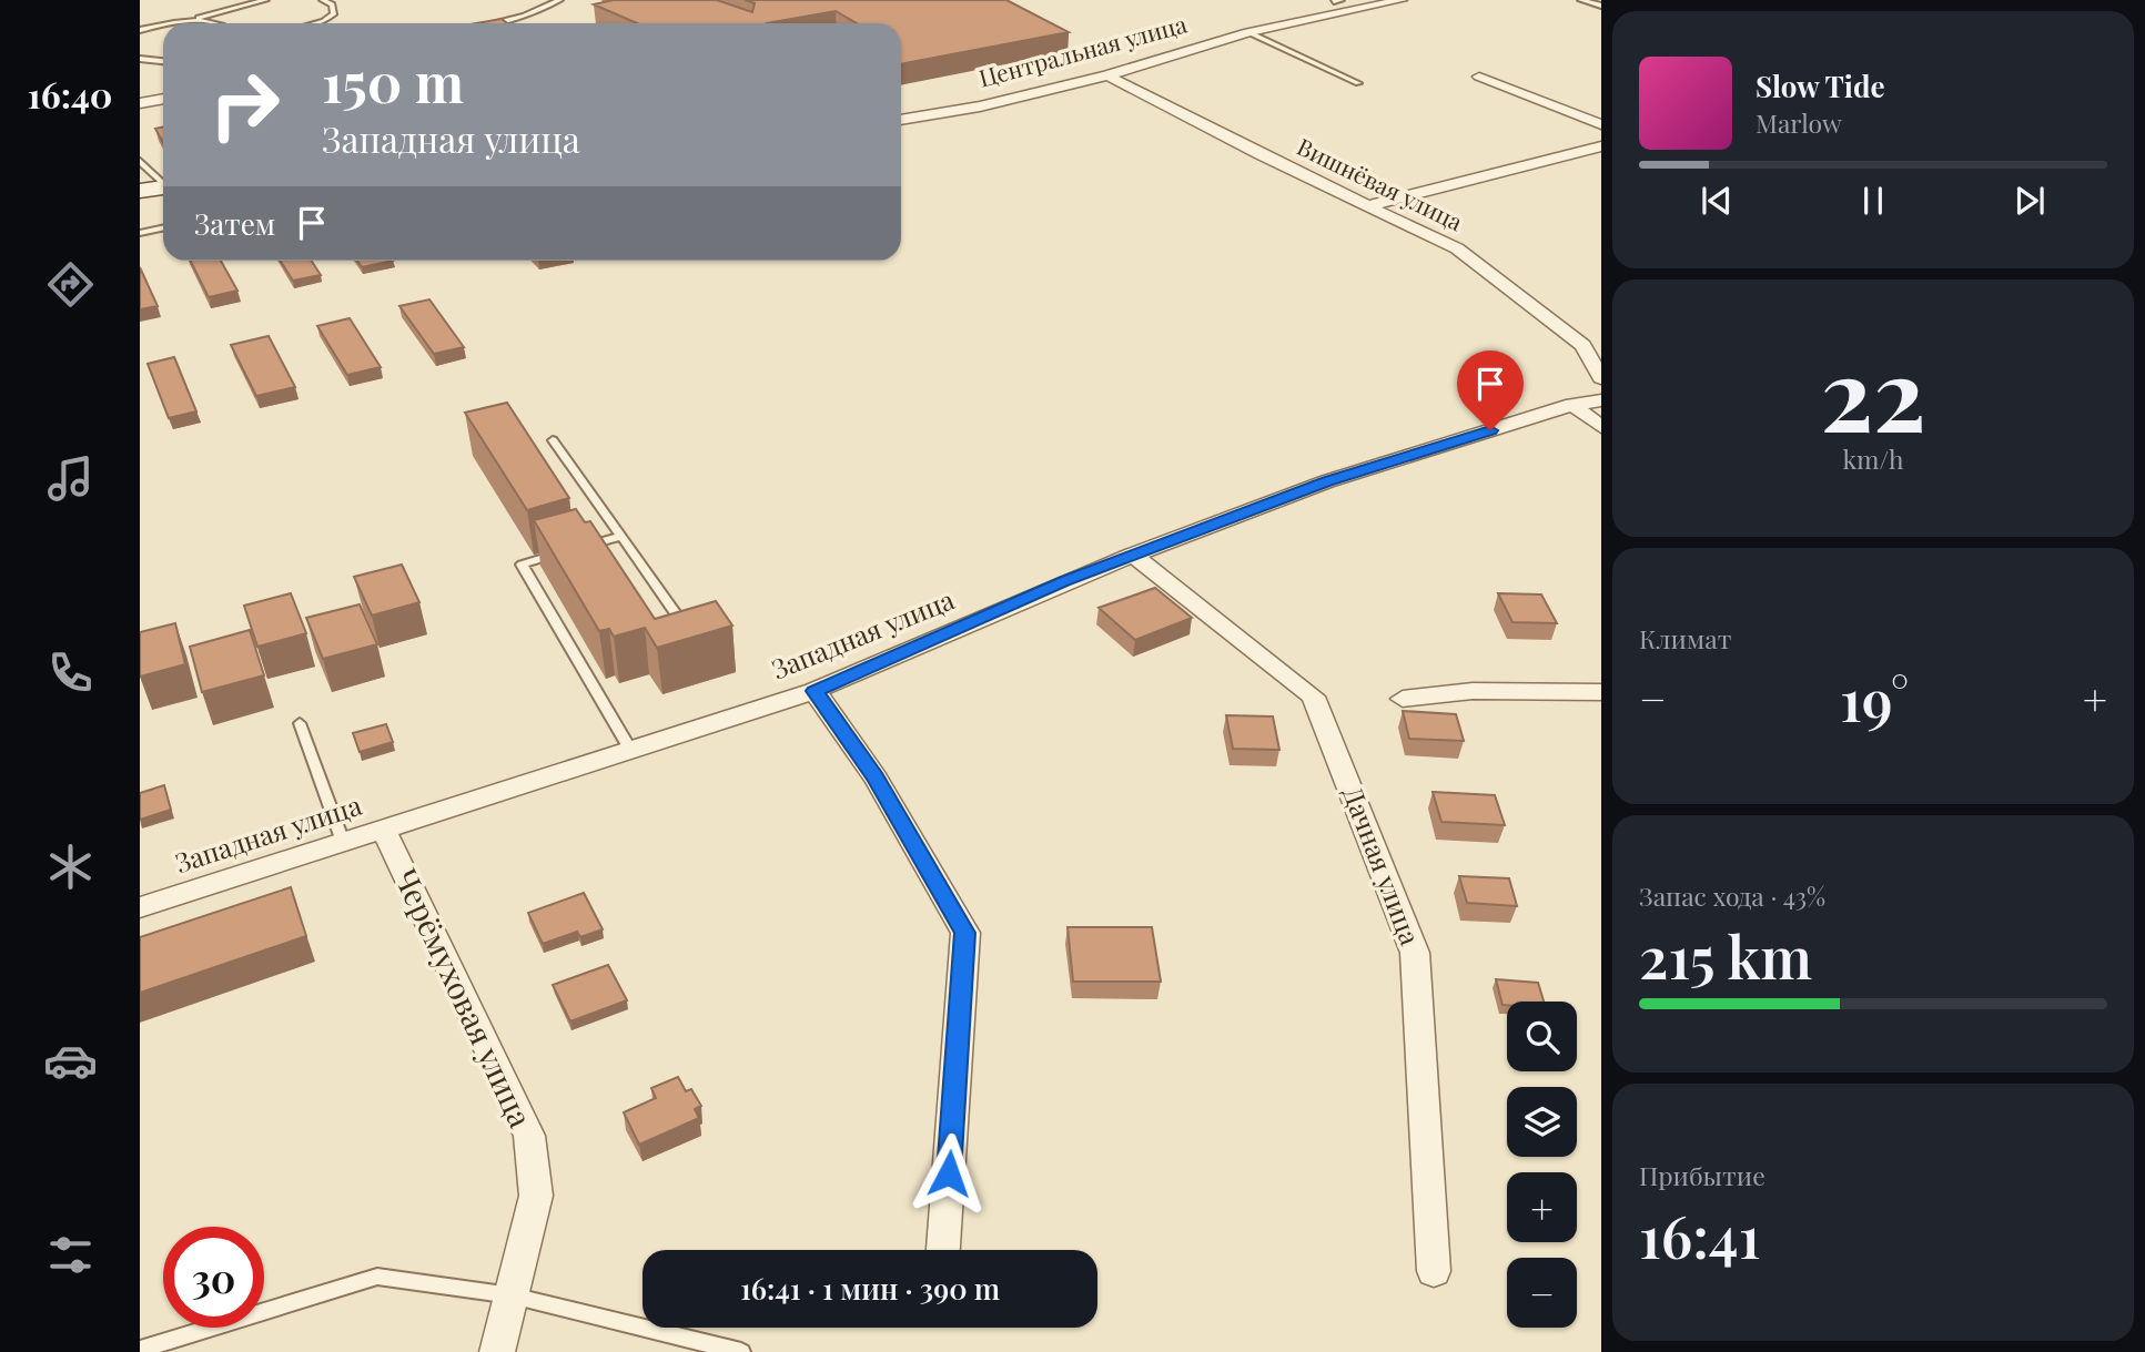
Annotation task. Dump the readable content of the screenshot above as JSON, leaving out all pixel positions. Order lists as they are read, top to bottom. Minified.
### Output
{"streets":{"street":["Центральная улица","Вишнёвая улица","Западная улица","Дачная улица","Черёмуховая улица"]},"crossings":[["Центральная улица","Вишнёвая улица"],["Западная улица","Дачная улица"],["Западная улица","Черёмуховая улица"]],"page":{"tabs":"16:40","turn":["150 m","Западная улица"],"song":["Slow Tide","Marlow"],"then":"Затем","tile":[["22","km/h"],"Климат",["Запас хода · 43%","215 km"],["Прибытие","16:41"]],"heat":["−","19°","+"],"map_buttons":["+","−"],"limit":"30","trip":"16:41 · 1 мин · 390 m"}}
